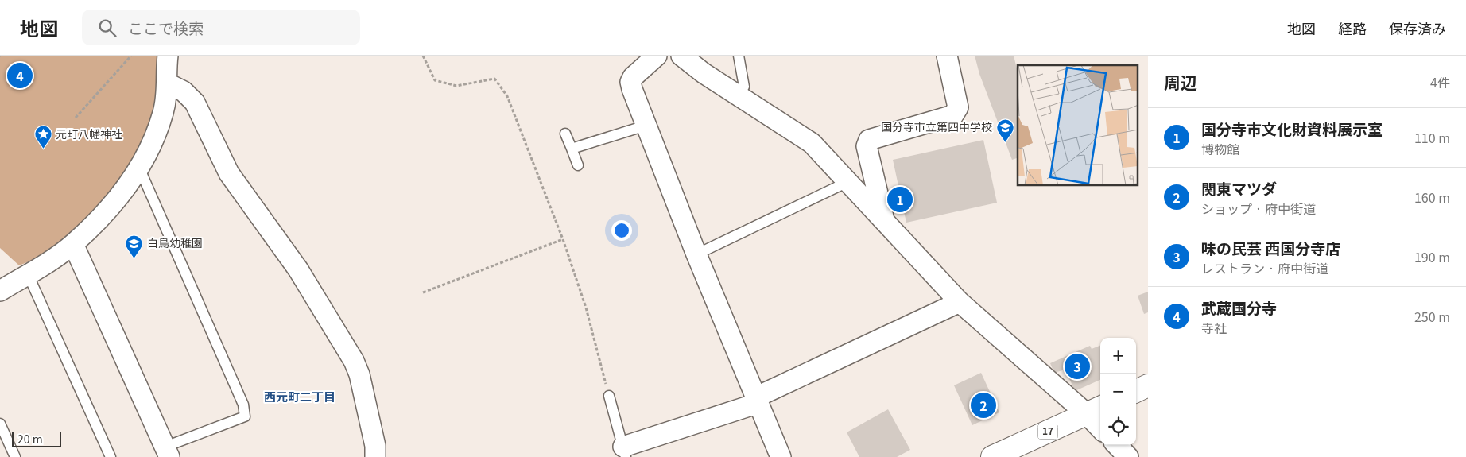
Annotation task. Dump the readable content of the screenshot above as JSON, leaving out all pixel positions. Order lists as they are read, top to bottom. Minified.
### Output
{"streets":{"main road":["17"]},"districts":["西元町二丁目"],"places":{"school or university":["国分寺市立第四中学校","白鳥幼稚園"],"place":["元町八幡神社"]},"scale_bar":"20 m","page":{"header":"地図","search":"ここで検索","nav":["地図","経路","保存済み"],"heading":["周辺","4件"],"pins":["4","1","3","2"],"list":[{"mark":"1","name":"国分寺市文化財資料展示室","note":"博物館","value":"110 m"},{"mark":"2","name":"関東マツダ","note":"ショップ · 府中街道","value":"160 m"},{"mark":"3","name":"味の民芸 西国分寺店","note":"レストラン · 府中街道","value":"190 m"},{"mark":"4","name":"武蔵国分寺","note":"寺社","value":"250 m"}],"map_buttons":["+","−"],"scale":"20 m"}}
